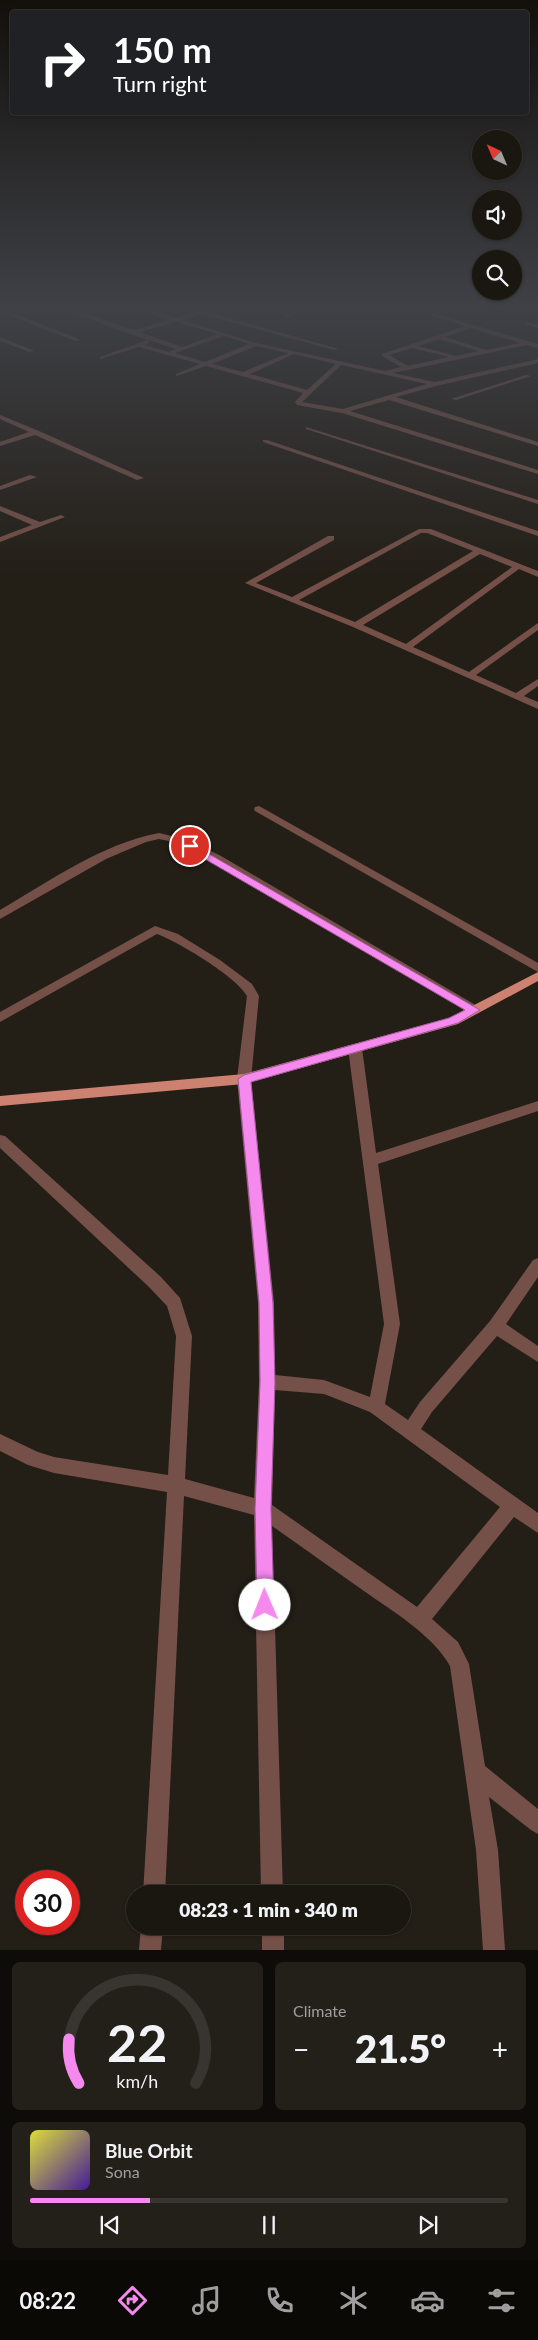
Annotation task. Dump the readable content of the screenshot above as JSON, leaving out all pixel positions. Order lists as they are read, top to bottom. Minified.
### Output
{"north":"top left","page":{"turn":["150 m","Turn right"],"limit":"30","trip":"08:23 · 1 min · 340 m","tile":"Climate","heat":["−","21.5°","+"],"song":["Blue Orbit","Sona"],"tabs":"08:22","gauge":["22","km/h"]}}
